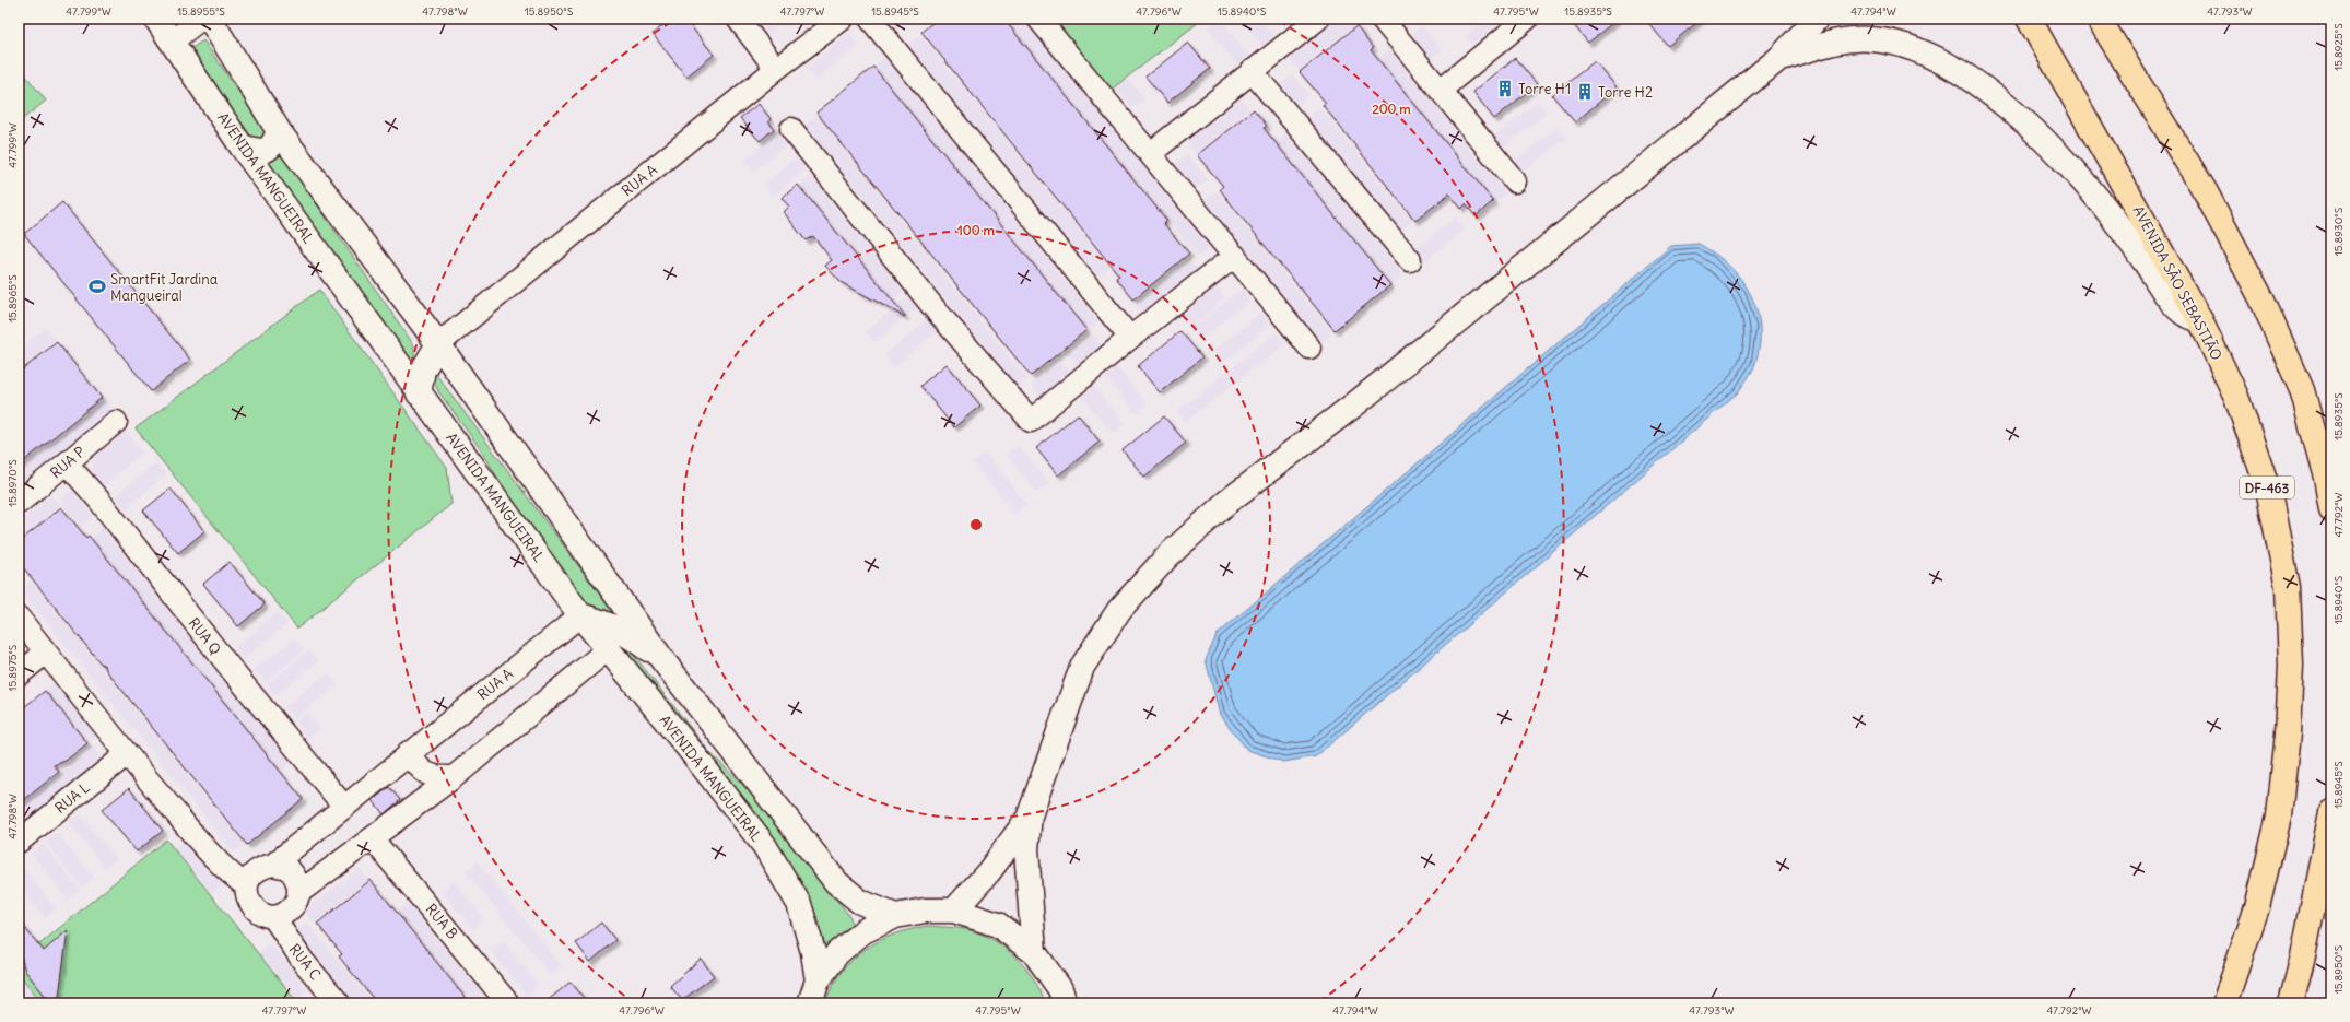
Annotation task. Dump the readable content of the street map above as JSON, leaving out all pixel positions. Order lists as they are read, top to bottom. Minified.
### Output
{"streets":{"main road":["AVENIDA SÃO SEBASTIÃO","DF-463"],"street":["AVENIDA MANGUEIRAL","RUA A","RUA P","RUA Q","RUA L","RUA B","RUA C"]},"crossings":[["AVENIDA MANGUEIRAL","RUA A"],["RUA A","RUA Q"],["RUA A","RUA C"],["RUA P","RUA Q"]],"places":{"building":["Torre H1","Torre H2"],"sports":["SmartFit Jardina Mangueiral"]},"coordinates":["47.799°W","15.8955°S","47.798°W","15.8950°S","47.797°W","15.8945°S","47.796°W","15.8940°S","47.795°W","15.8935°S","47.794°W","47.793°W","15.8925°S","15.8930°S","15.8965°S","15.8970°S","47.792°W","15.8975°S"],"rings":["200 m","100 m"]}
